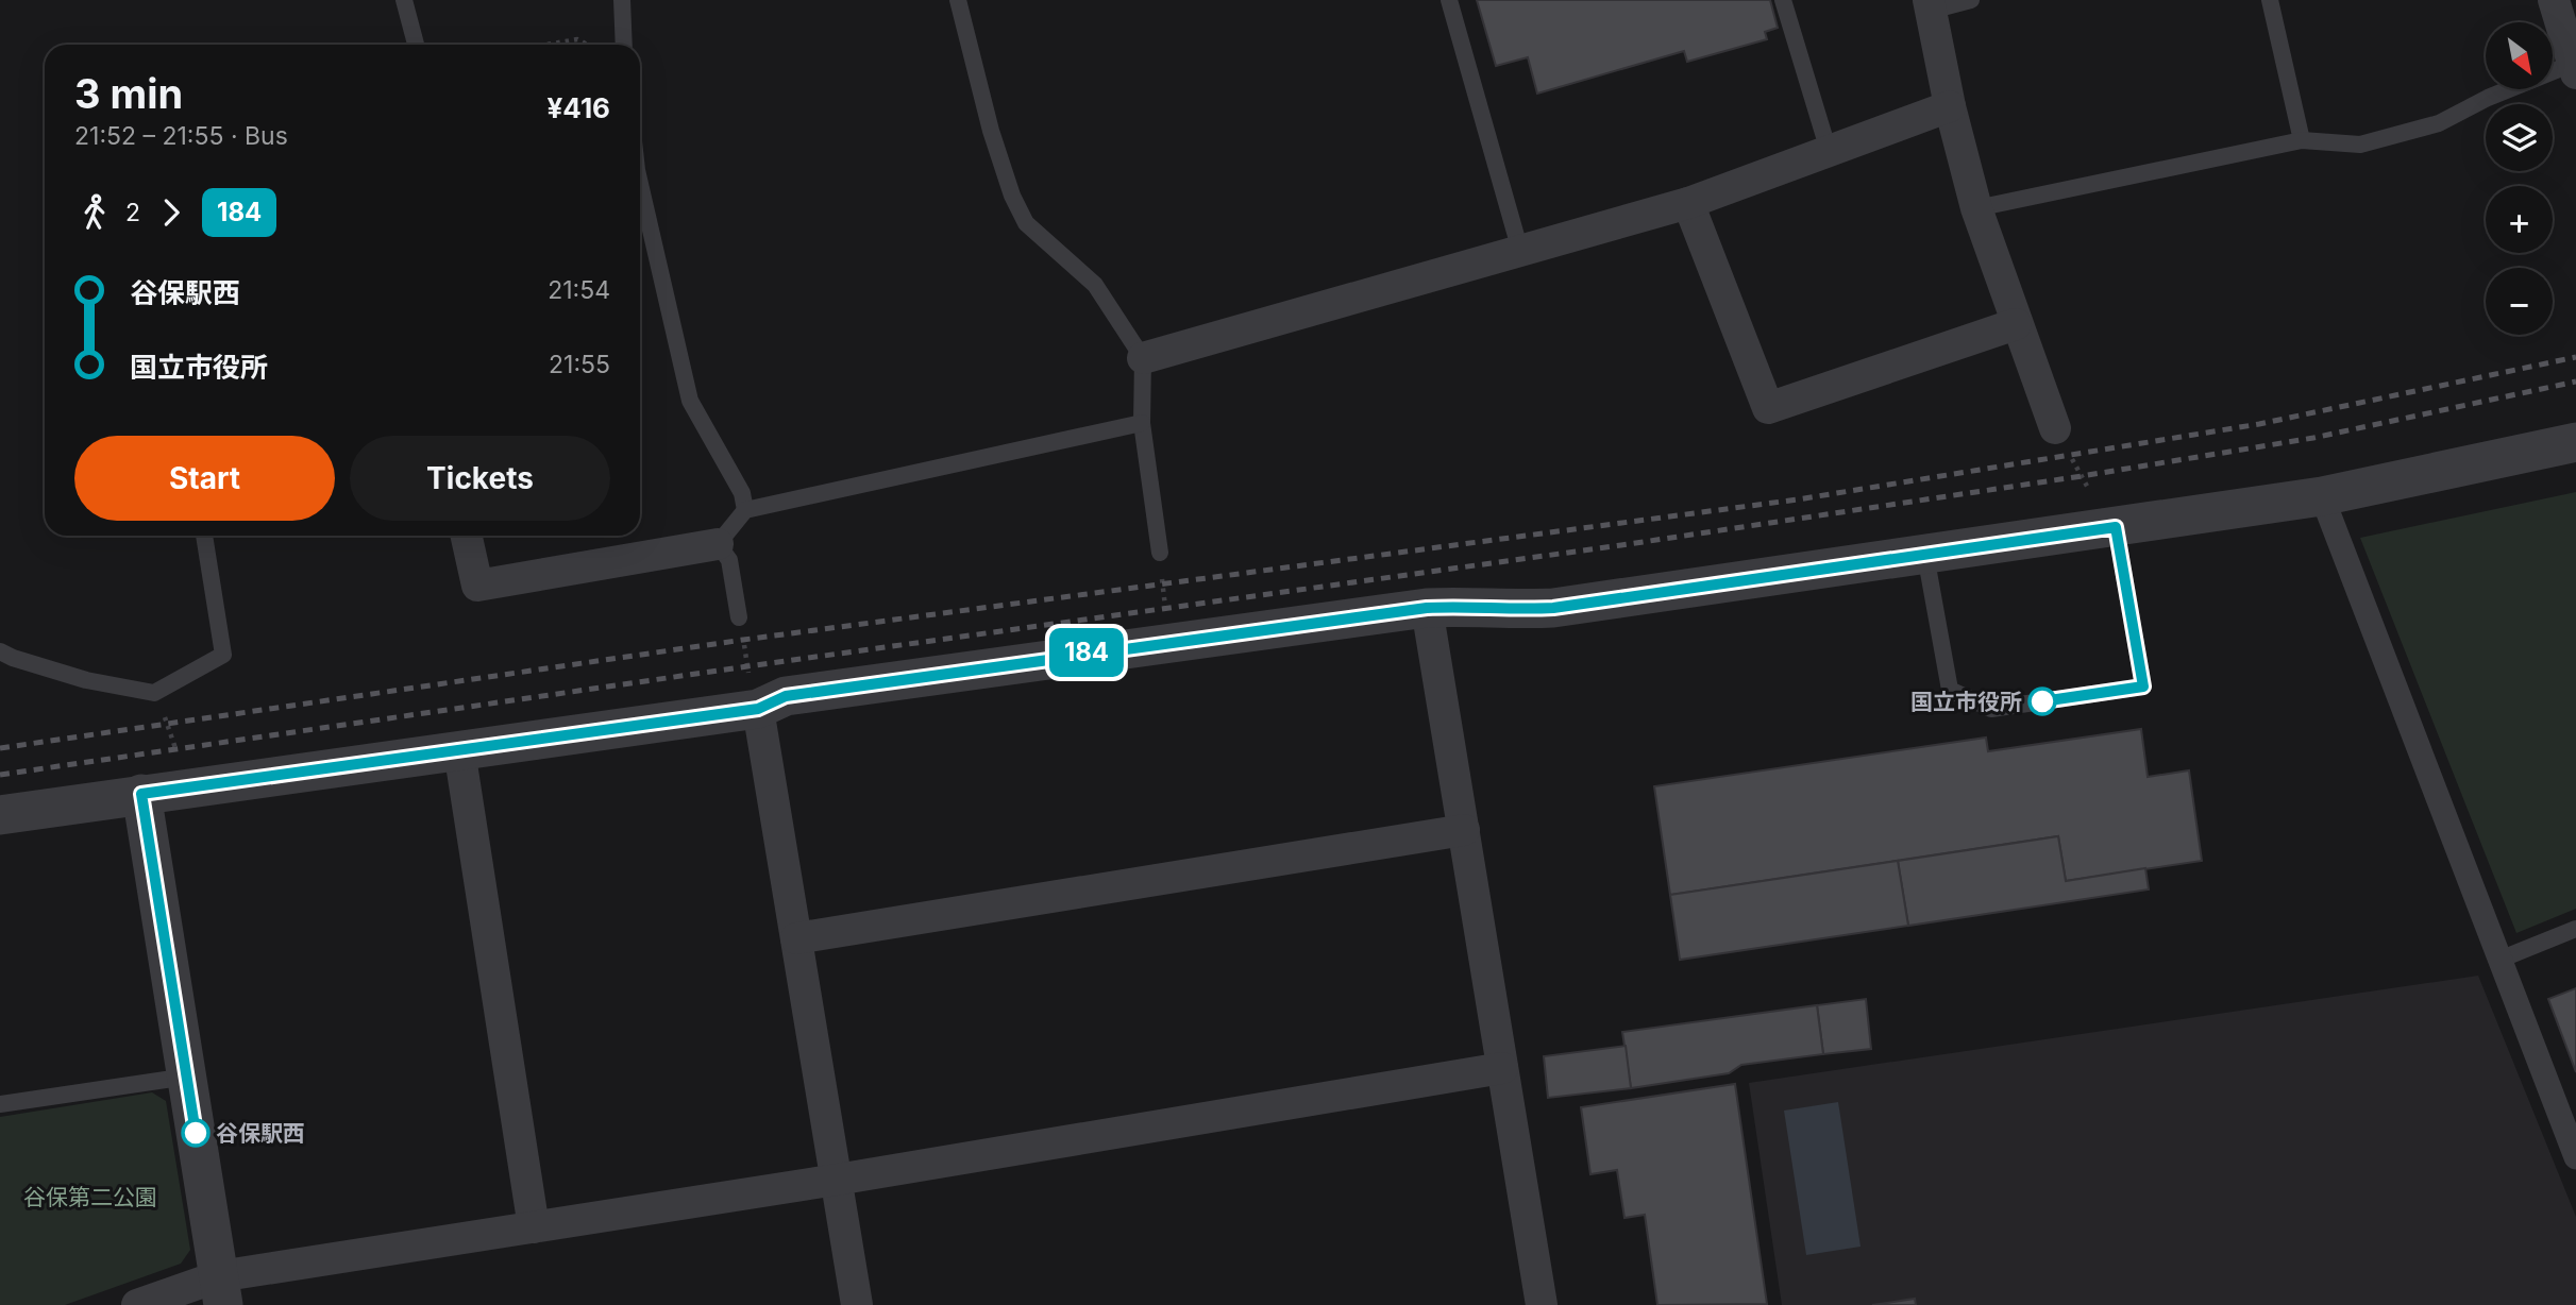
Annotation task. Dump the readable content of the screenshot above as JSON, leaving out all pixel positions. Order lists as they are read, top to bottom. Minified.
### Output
{"parks":["谷保第二公園"],"places":["国立市役所","谷保駅西"],"lines":["bus line 184"],"north":"bottom right","page":{"on_map":"184","map_buttons":["+","−"],"heading":["3 min","21:52 – 21:55 · Bus","¥416"],"legs":["2","184"],"list":[{"name":"谷保駅西","value":"21:54"},{"name":"国立市役所","value":"21:55"}],"buttons":["Start","Tickets"]}}
